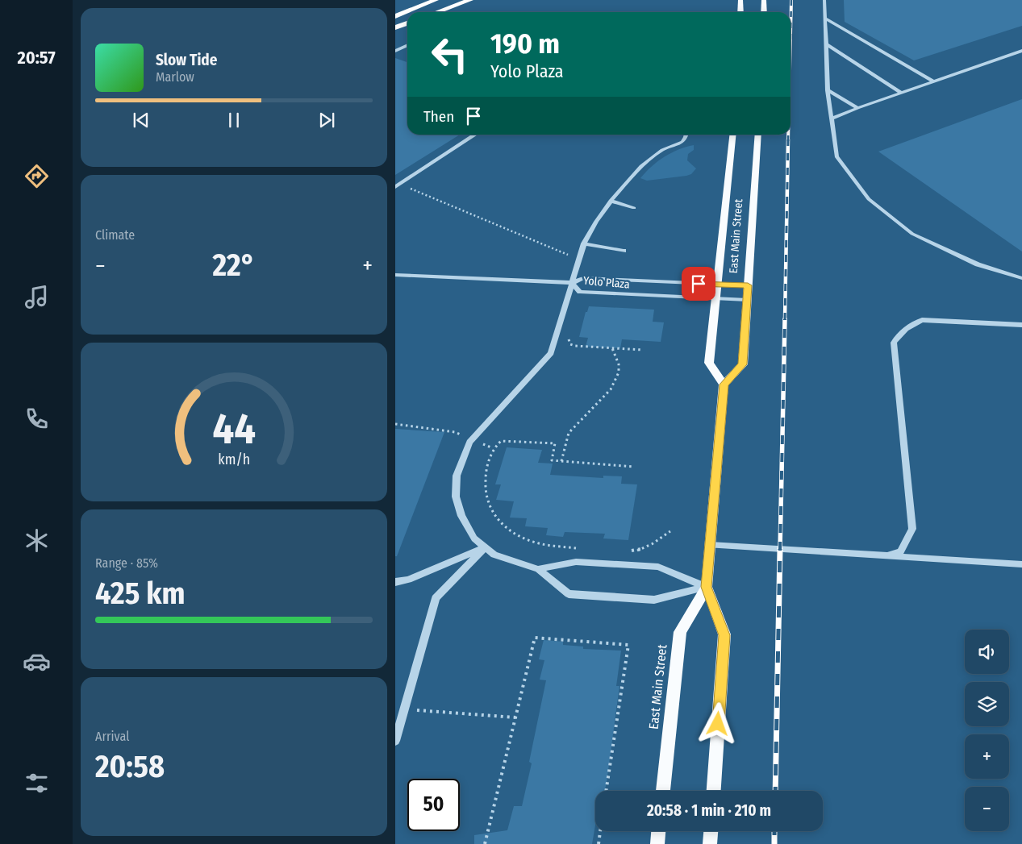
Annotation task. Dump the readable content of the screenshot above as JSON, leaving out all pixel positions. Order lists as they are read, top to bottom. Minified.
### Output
{"streets":{"main road":["East Main Street"],"lane":["Yolo Plaza"]},"crossings":[["East Main Street","Yolo Plaza"]],"page":{"tabs":"20:57","turn":["190 m","Yolo Plaza"],"song":["Slow Tide","Marlow"],"then":"Then","tile":["Climate",["Range · 85%","425 km"],["Arrival","20:58"]],"heat":["−","22°","+"],"map_buttons":["+","−"],"limit":"50","trip":"20:58 · 1 min · 210 m","gauge":["44","km/h"]}}
